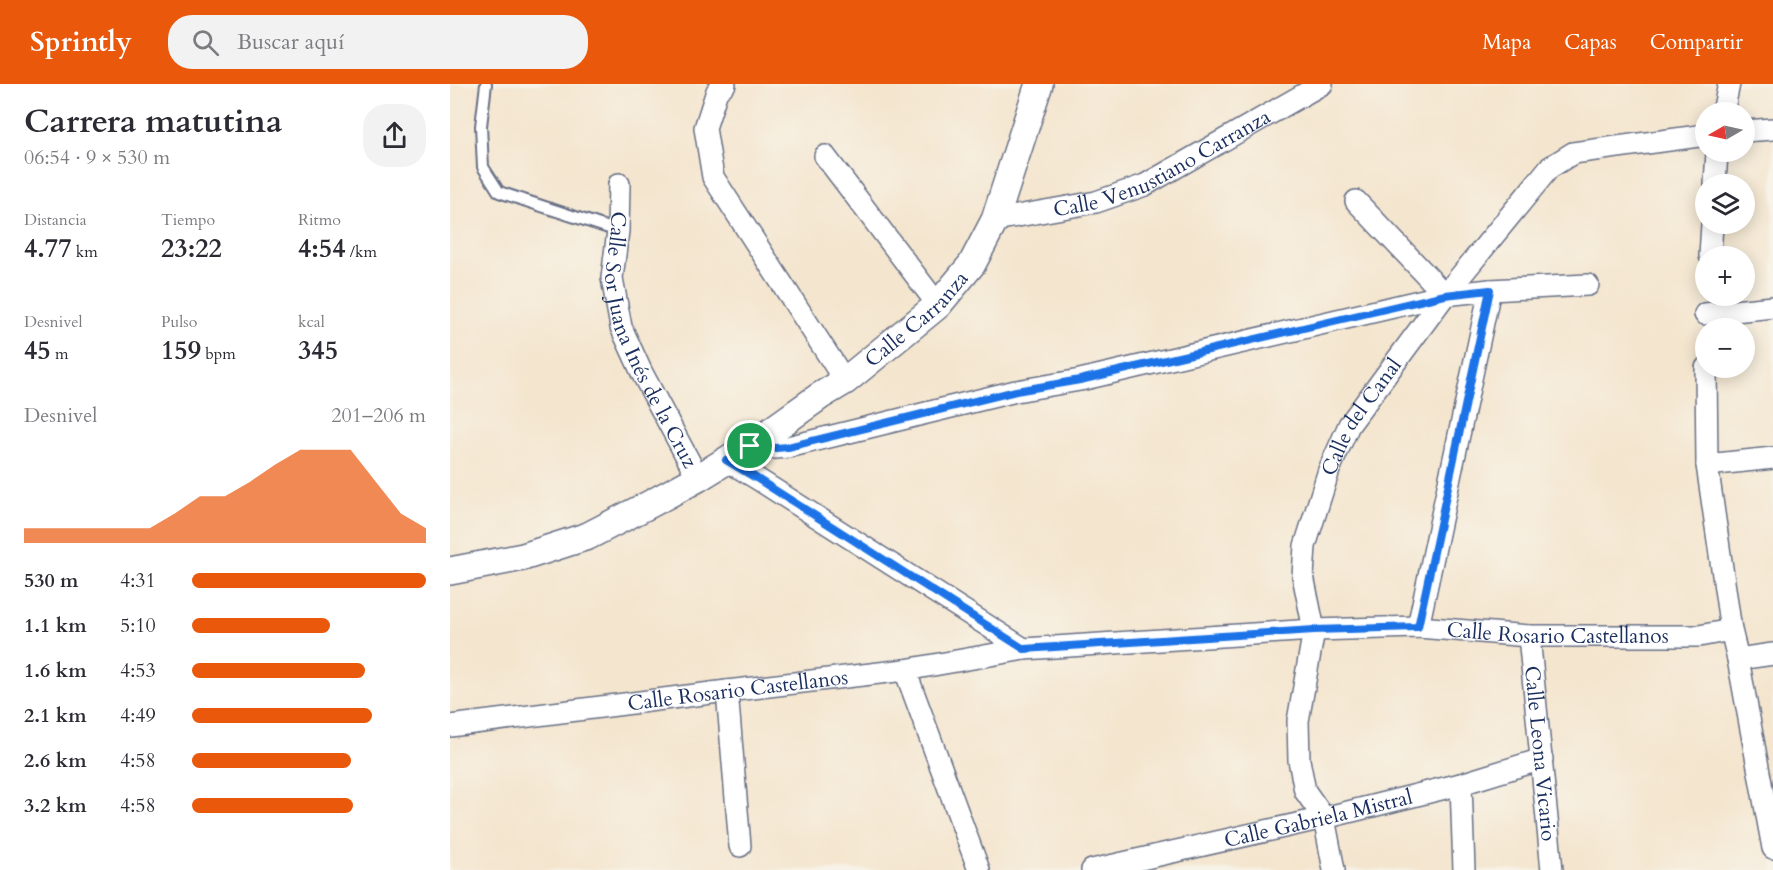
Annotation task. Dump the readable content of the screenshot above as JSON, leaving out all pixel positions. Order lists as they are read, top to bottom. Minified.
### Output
{"streets":{"street":["Calle Venustiano Carranza","Calle Carranza","Calle Sor Juana Inés de la Cruz","Calle del Canal","Calle Rosario Castellanos","Calle Leona Vicario","Calle Gabriela Mistral"]},"crossings":[["Calle Venustiano Carranza","Calle Carranza"],["Calle Carranza","Calle Sor Juana Inés de la Cruz"],["Calle del Canal","Calle Rosario Castellanos"],["Calle del Canal","Calle Gabriela Mistral"],["Calle Rosario Castellanos","Calle Leona Vicario"],["Calle Leona Vicario","Calle Gabriela Mistral"]],"north":"left","page":{"header":"Sprintly","search":"Buscar aquí","nav":["Mapa","Capas","Compartir"],"heading":["Carrera matutina","06:54 · 9 × 530 m"],"map_buttons":["+","−"],"stats":[["Distancia","4.77 km"],["Tiempo","23:22"],["Ritmo","4:54 /km"],["Desnivel","45 m"],["Pulso","159 bpm"],["kcal","345"]],"chart":["Desnivel","201–206 m"],"list":[{"name":"530 m","note":"4:31"},{"name":"1.1 km","note":"5:10"},{"name":"1.6 km","note":"4:53"},{"name":"2.1 km","note":"4:49"},{"name":"2.6 km","note":"4:58"},{"name":"3.2 km","note":"4:58"}]}}
